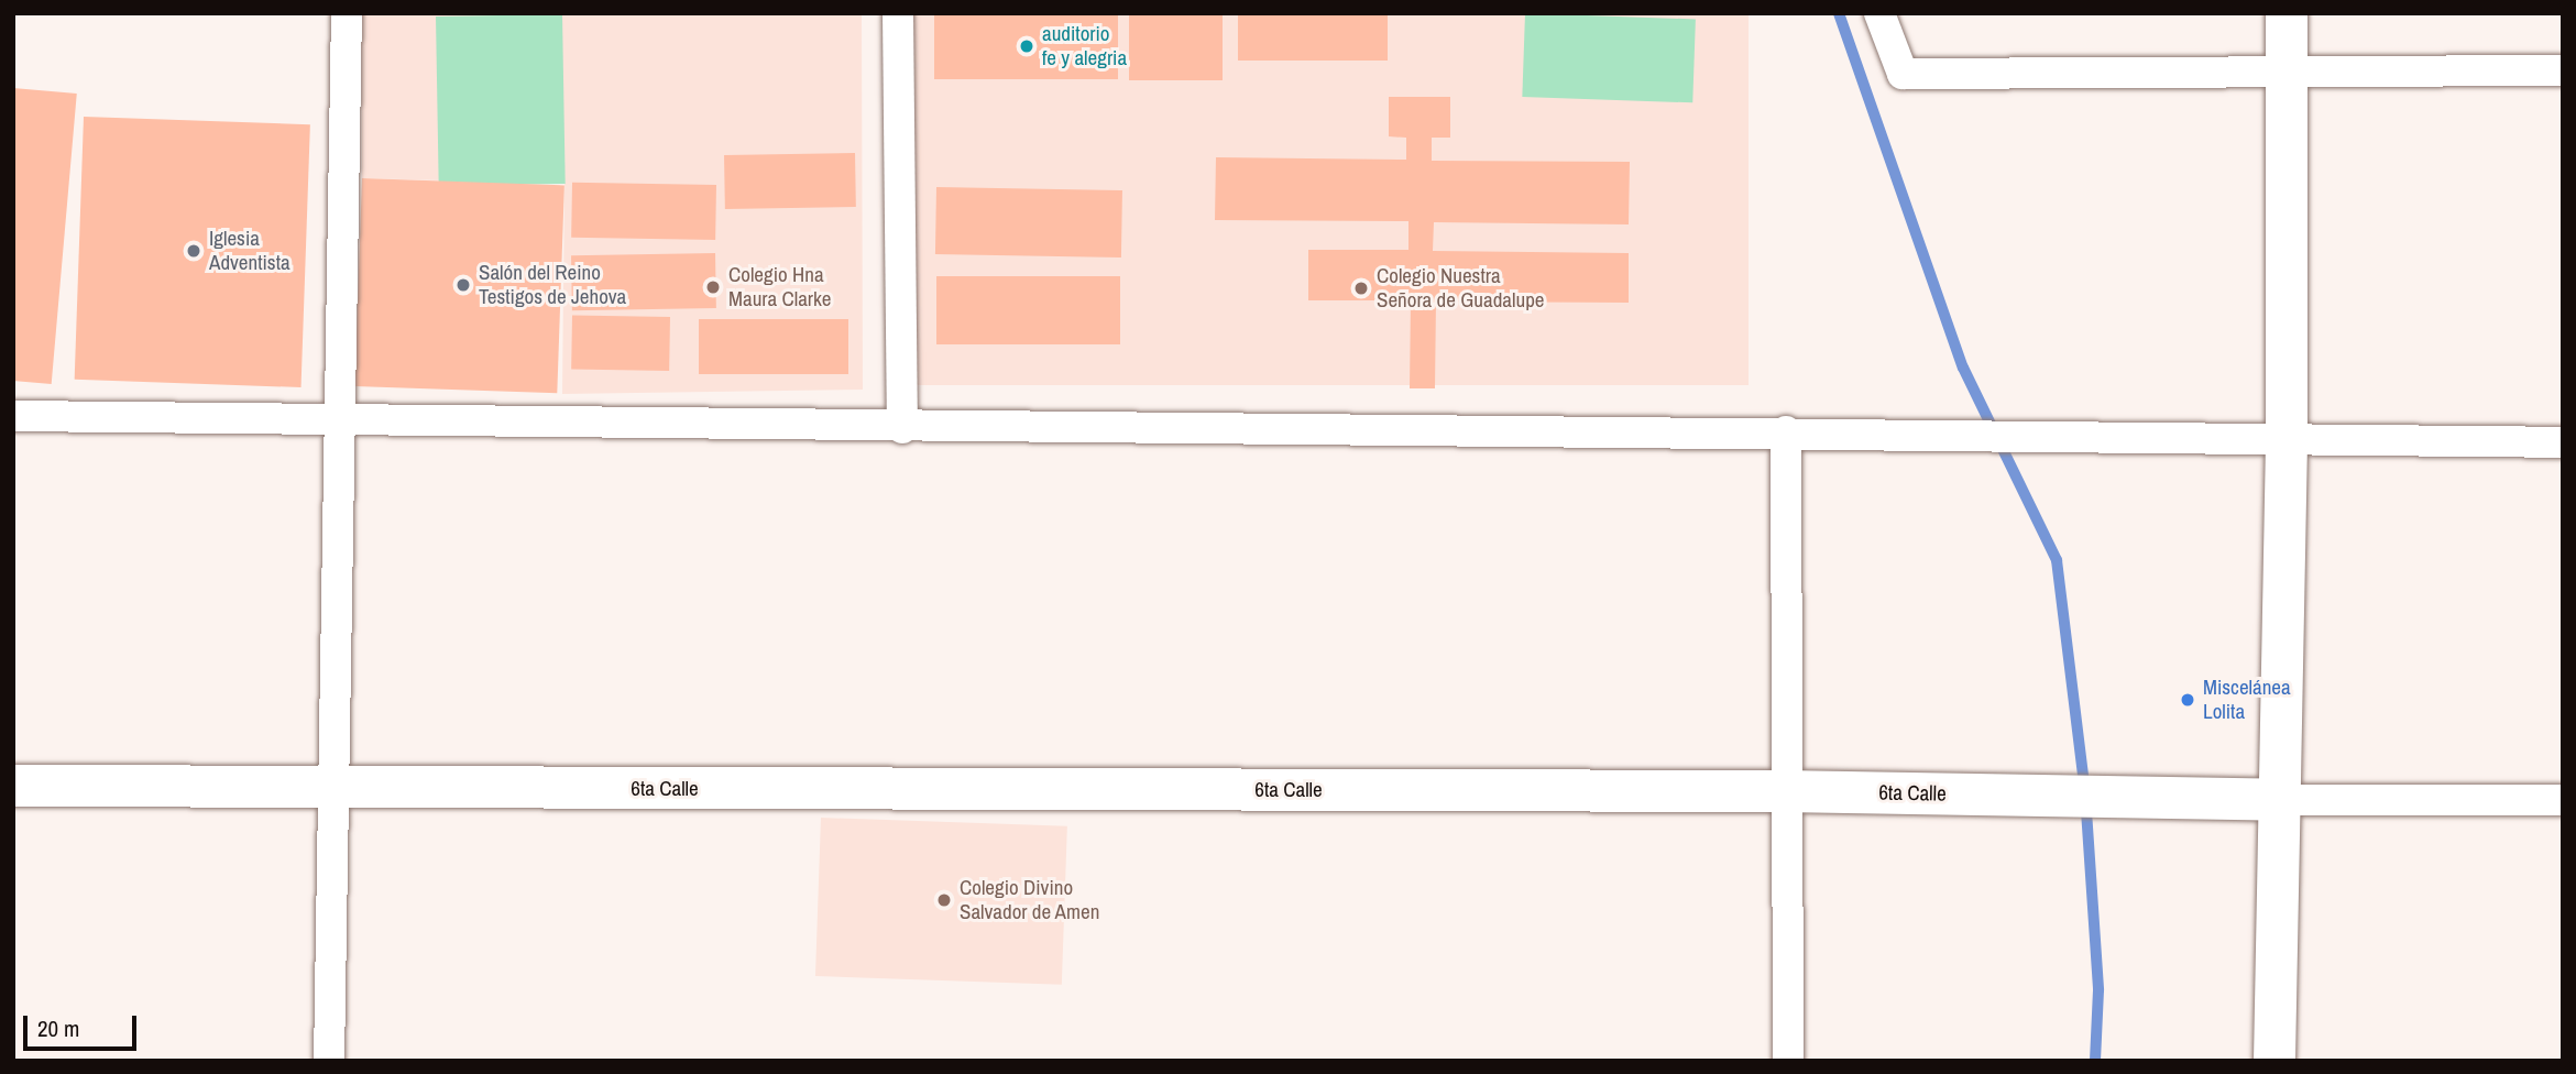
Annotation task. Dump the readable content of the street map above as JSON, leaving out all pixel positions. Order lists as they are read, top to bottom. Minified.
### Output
{"streets":{"street":["6ta Calle"]},"places":["auditorio fe y alegria","Iglesia Adventista","Salón del Reino Testigos de Jehova","Colegio Hna Maura Clarke","Colegio Nuestra Señora de Guadalupe","Miscelánea Lolita","Colegio Divino Salvador de Amen"],"scale_bar":"20 m"}
